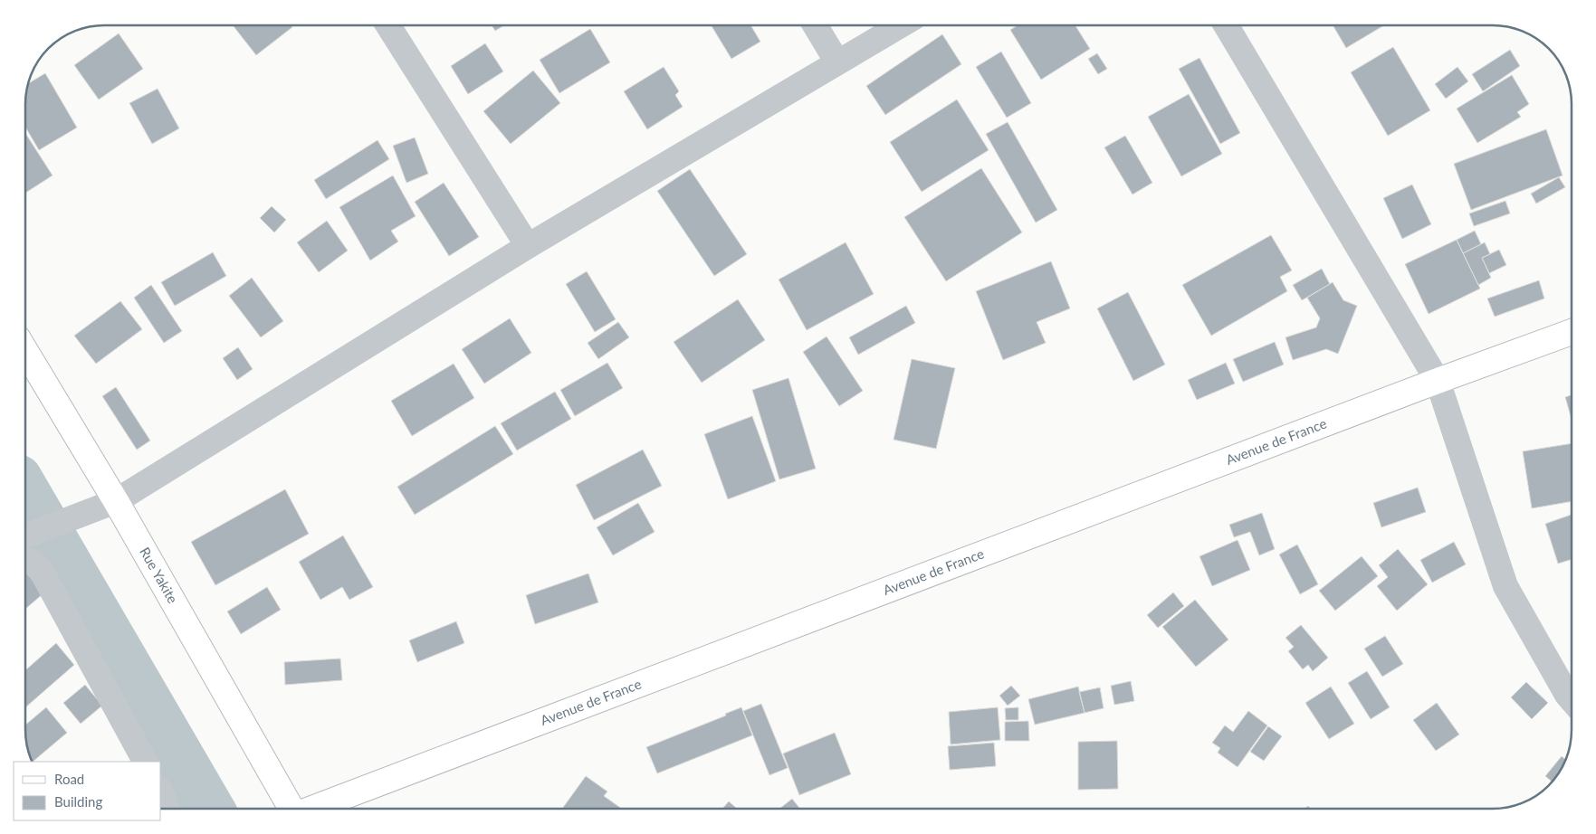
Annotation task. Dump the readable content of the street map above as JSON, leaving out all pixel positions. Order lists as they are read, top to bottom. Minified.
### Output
{"streets":{"main road":["Avenue de France","Rue Yakite"]},"legend":["Road","Building"]}
